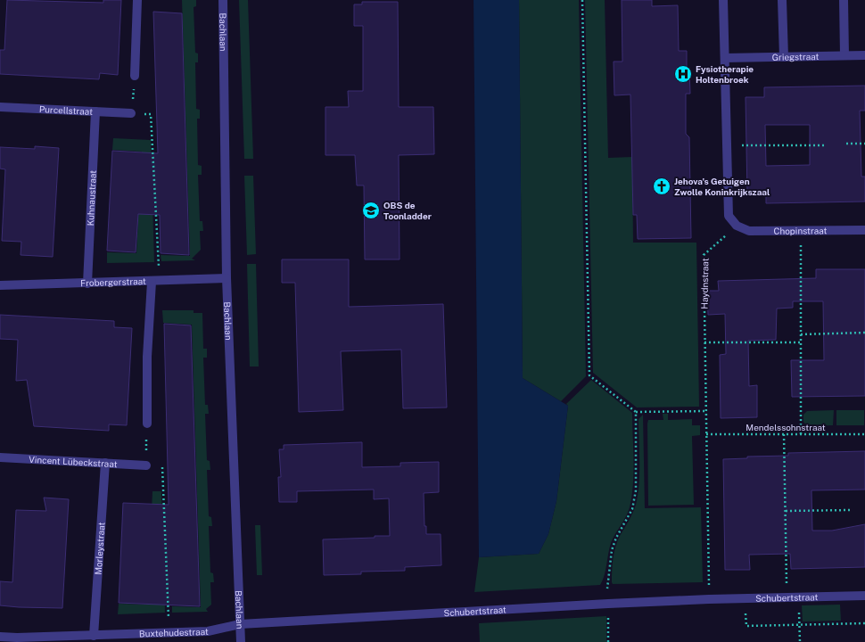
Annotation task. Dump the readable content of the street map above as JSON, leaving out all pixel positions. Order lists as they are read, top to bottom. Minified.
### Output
{"streets":{"street":["Bachlaan","Griegstraat","Purcellstraat","Kuhnaustraat","Chopinstraat","Frobergerstraat","Vincent Lübeckstraat","Morleystraat","Schubertstraat","Buxtehudestraat"],"path":["Haydnstraat","Mendelssohnstraat"]},"crossings":[["Bachlaan","Frobergerstraat"],["Bachlaan","Schubertstraat"],["Bachlaan","Buxtehudestraat"],["Purcellstraat","Kuhnaustraat"],["Kuhnaustraat","Frobergerstraat"],["Chopinstraat","Haydnstraat"],["Haydnstraat","Mendelssohnstraat"],["Vincent Lübeckstraat","Morleystraat"],["Morleystraat","Buxtehudestraat"],["Schubertstraat","Buxtehudestraat"]],"places":{"hospital":["Fysiotherapie Holtenbroek"],"church":["Jehova's Getuigen Zwolle Koninkrijkszaal"],"school or university":["OBS de Toonladder"]}}
